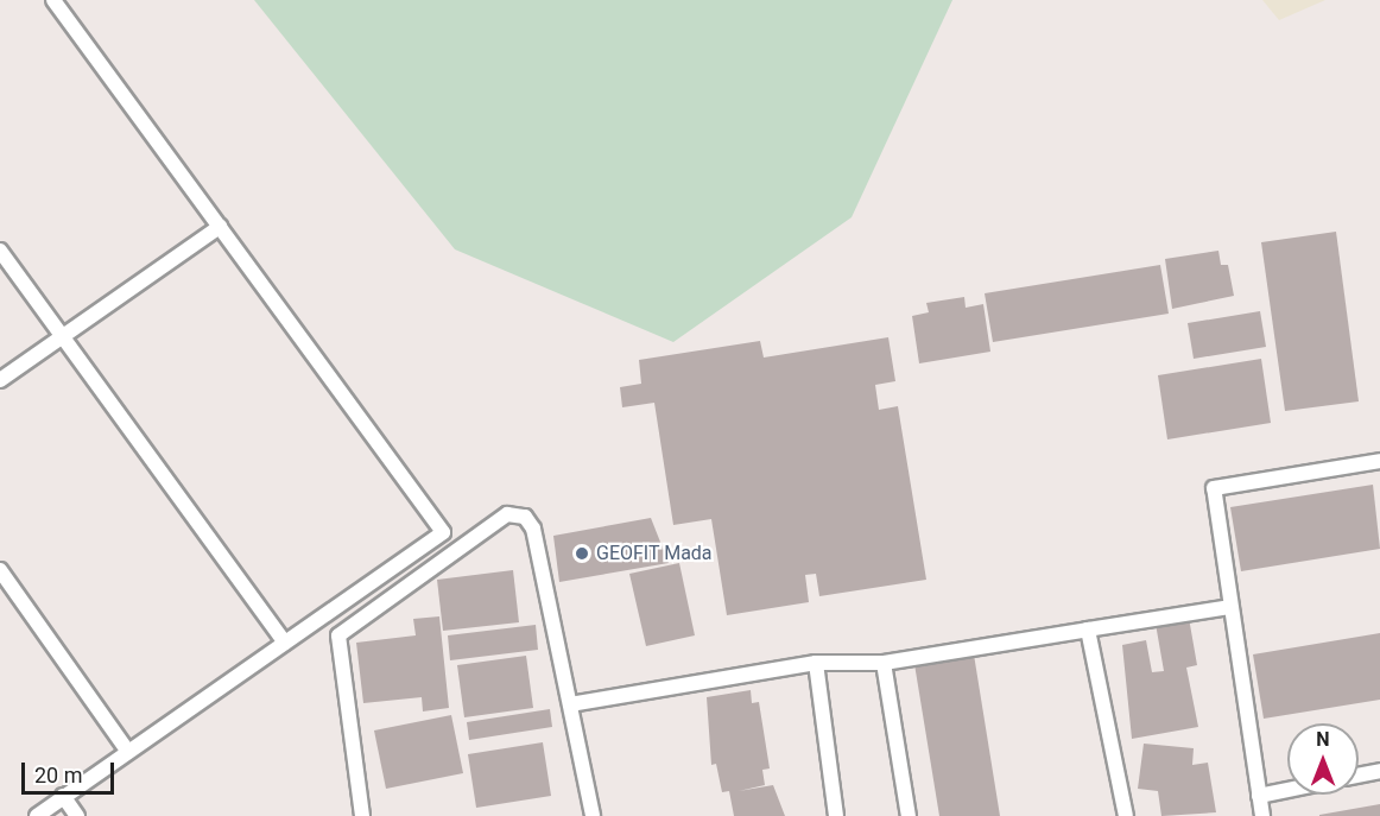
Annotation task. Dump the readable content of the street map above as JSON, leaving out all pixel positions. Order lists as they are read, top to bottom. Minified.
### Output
{"places":["GEOFIT Mada"],"scale_bar":"20 m","north":"top"}
